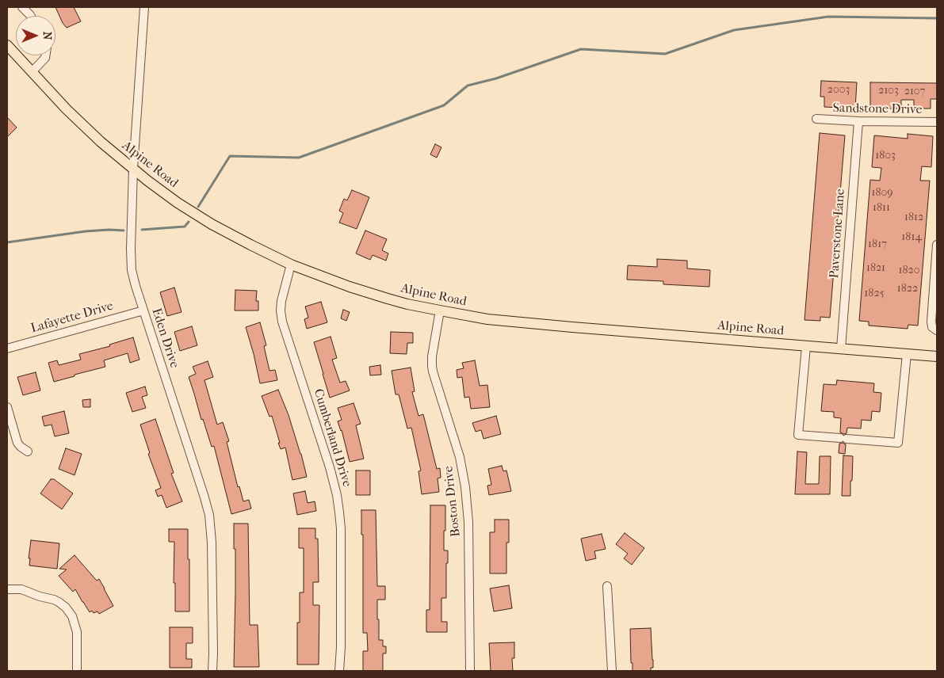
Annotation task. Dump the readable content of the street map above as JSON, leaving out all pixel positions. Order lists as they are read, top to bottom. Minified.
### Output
{"streets":{"main road":["Alpine Road"],"street":["Sandstone Drive","Paverstone Lane","Lafayette Drive","Eden Drive","Cumberland Drive","Boston Drive"]},"crossings":[["Sandstone Drive","Paverstone Lane"],["Alpine Road","Paverstone Lane"],["Alpine Road","Eden Drive"],["Alpine Road","Cumberland Drive"],["Alpine Road","Boston Drive"],["Lafayette Drive","Eden Drive"]],"house_numbers":["2003","2103","2107","1803","1809","1811","1812","1814","1817","1821","1820","1822","1825"],"north":"right"}
